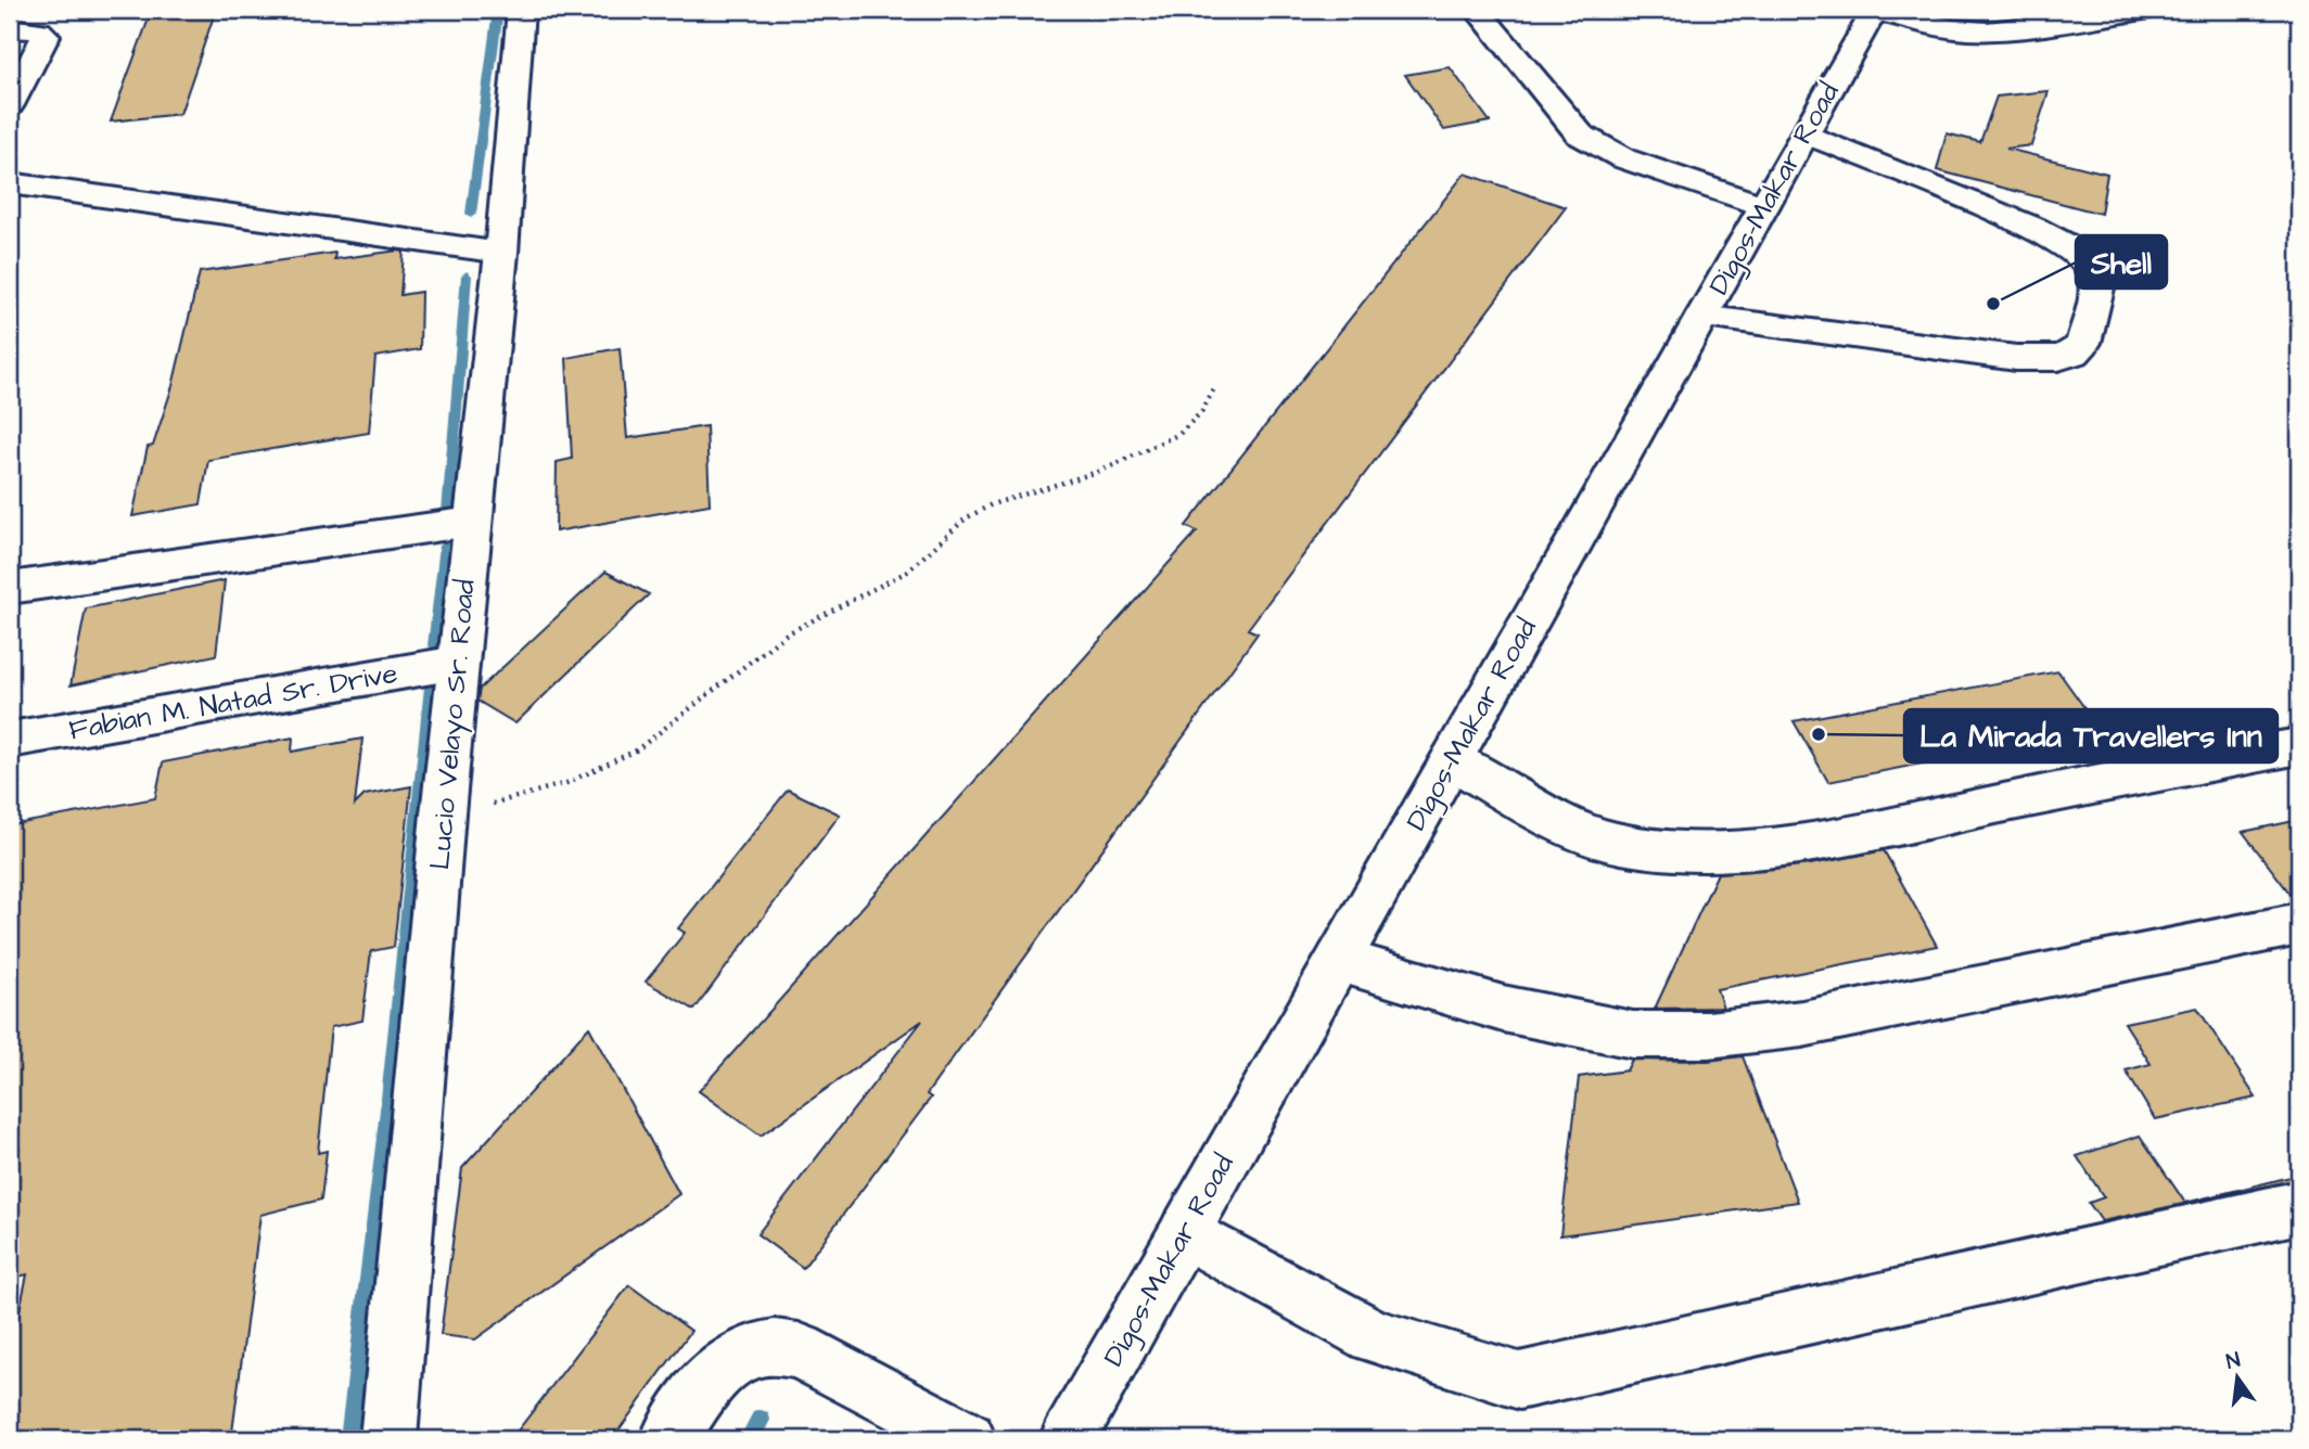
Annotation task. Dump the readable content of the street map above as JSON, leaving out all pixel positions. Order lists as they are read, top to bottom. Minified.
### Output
{"streets":{"street":["Digos-Makar Road","Fabian M. Natad Sr. Drive","Lucio Velayo Sr. Road"]},"crossings":[["Fabian M. Natad Sr. Drive","Lucio Velayo Sr. Road"]],"places":["Shell","La Mirada Travellers Inn"],"north":"top"}
